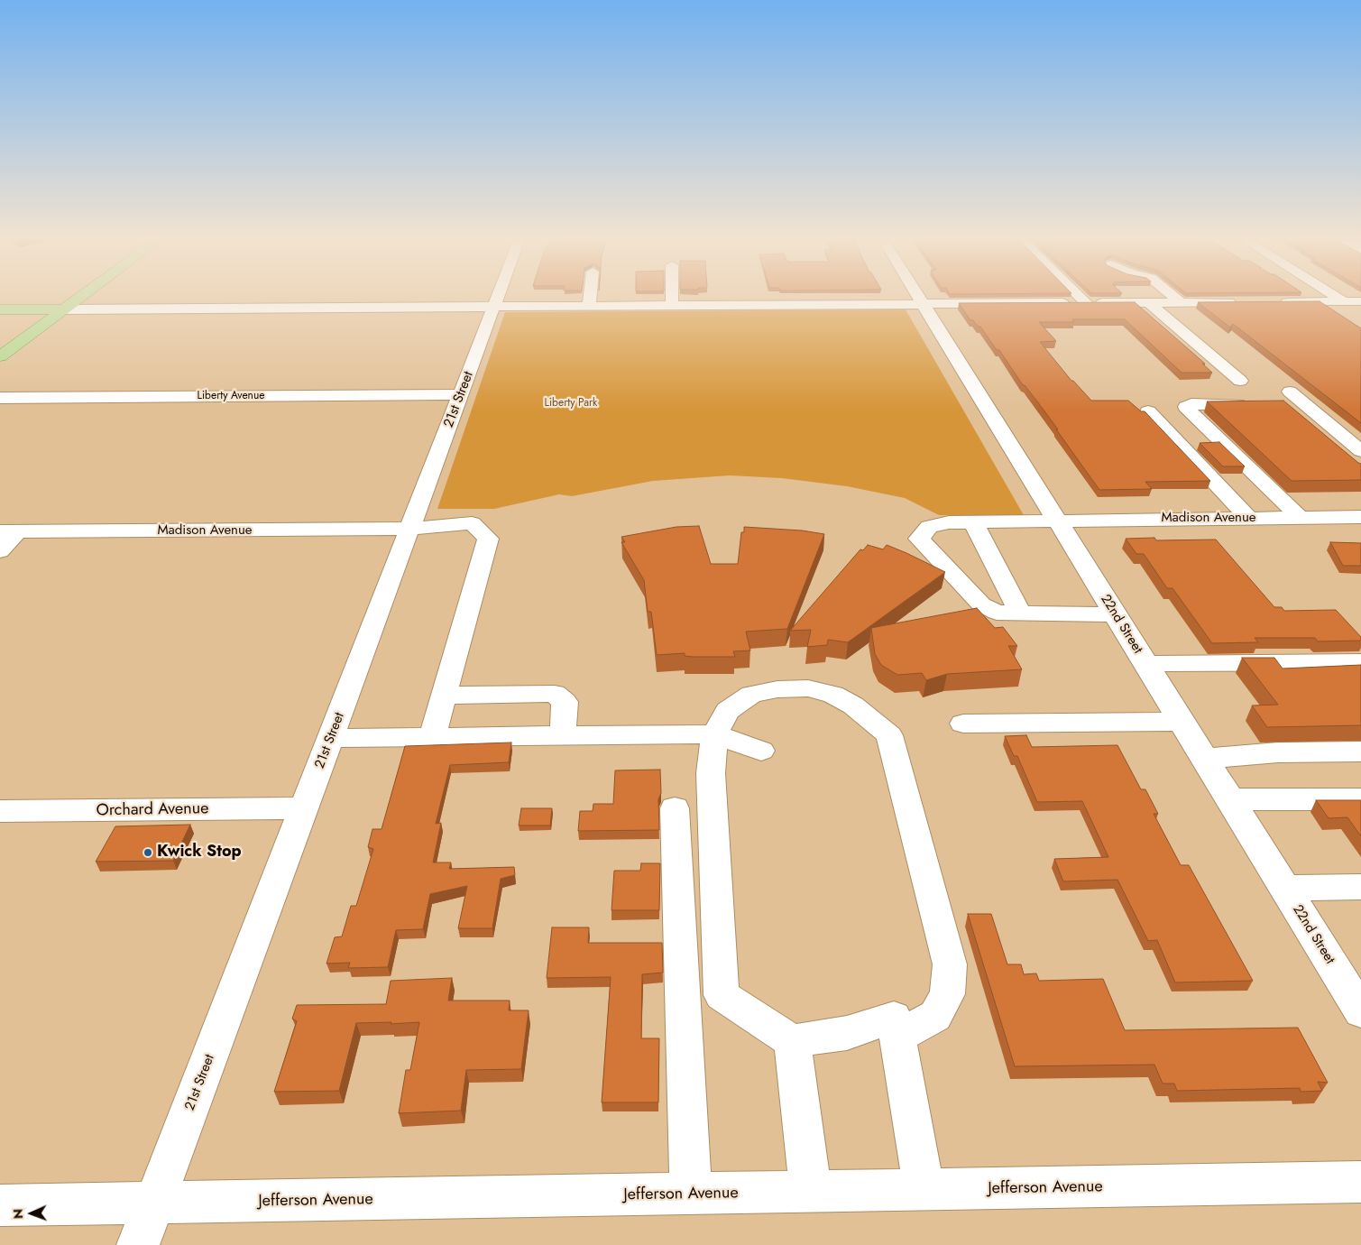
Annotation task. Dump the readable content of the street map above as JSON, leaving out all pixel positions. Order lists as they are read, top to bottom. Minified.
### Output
{"streets":{"street":["Liberty Avenue","21st Street","Madison Avenue","22nd Street","Orchard Avenue","Jefferson Avenue"]},"crossings":[["Liberty Avenue","21st Street"],["21st Street","Madison Avenue"],["21st Street","Orchard Avenue"],["21st Street","Jefferson Avenue"],["Madison Avenue","22nd Street"]],"parks":["Liberty Park"],"places":["Kwick Stop"],"north":"left"}
